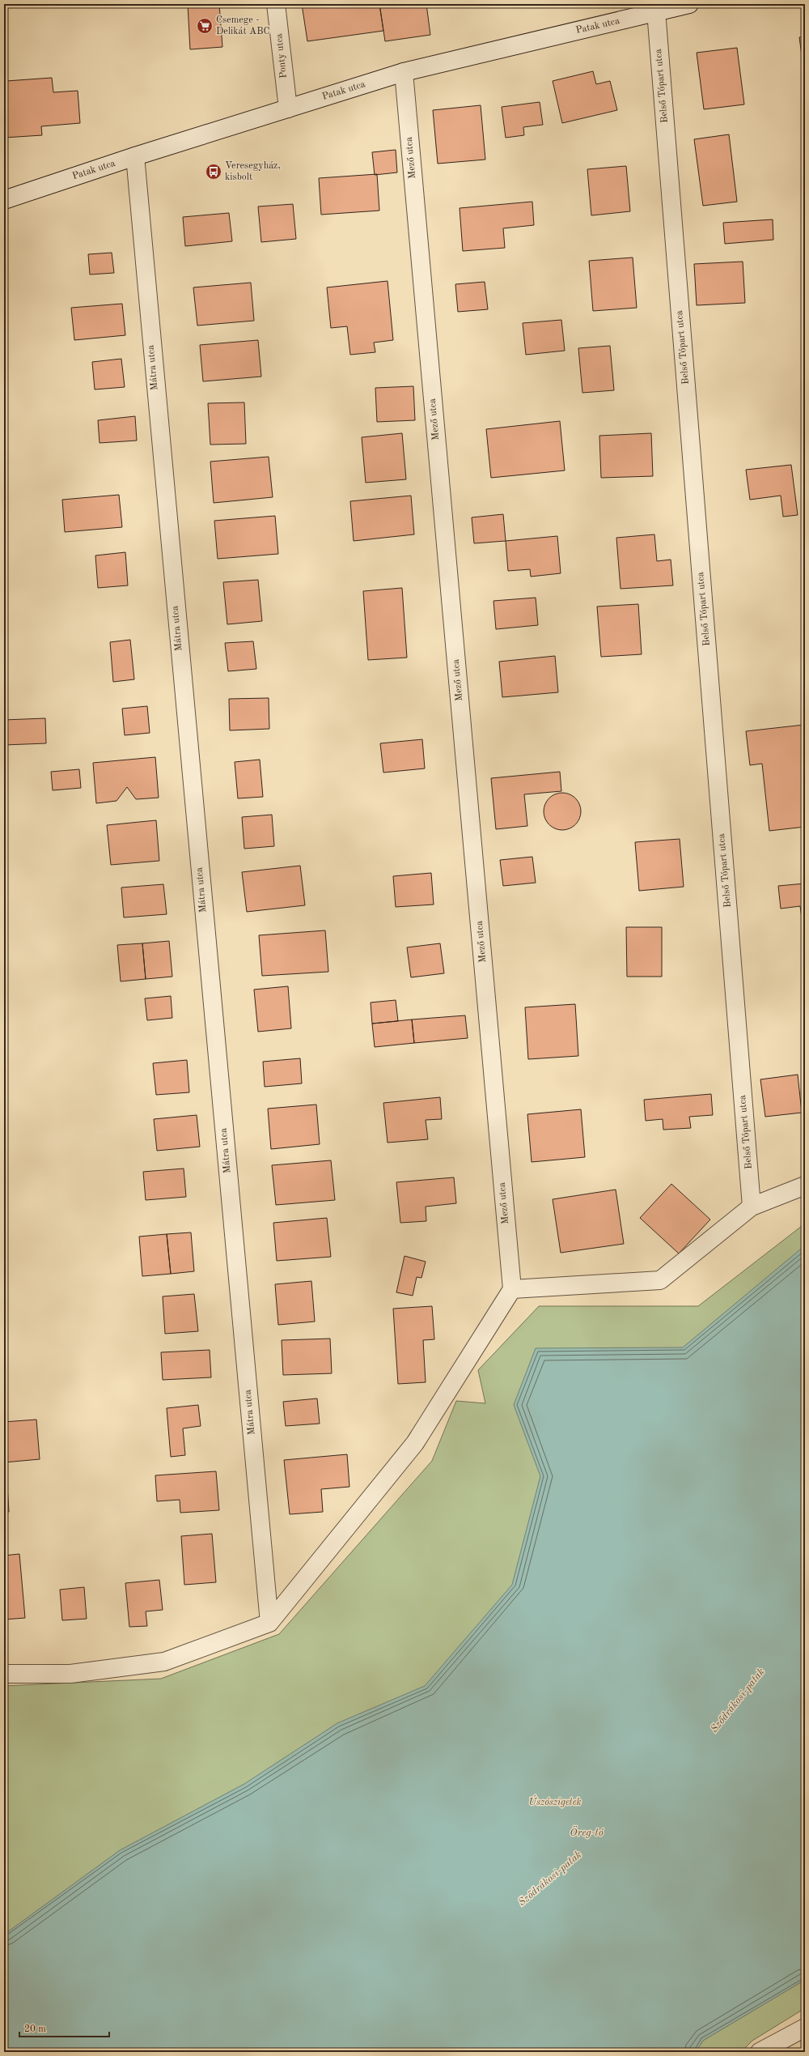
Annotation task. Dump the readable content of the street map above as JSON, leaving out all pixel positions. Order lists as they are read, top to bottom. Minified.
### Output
{"streets":{"street":["Patak utca","Ponty utca","Belső Tópart utca","Mező utca","Mátra utca"]},"crossings":[["Patak utca","Ponty utca"],["Patak utca","Belső Tópart utca"],["Patak utca","Mező utca"],["Patak utca","Mátra utca"]],"water":["Sződrákosi-patak","Öreg-tó"],"parks":["Úszószigetek"],"places":{"supermarket":["Csemege - Delikát ABC"],"bus stop":["Veresegyház, kisbolt"]},"scale_bar":"20 m"}
